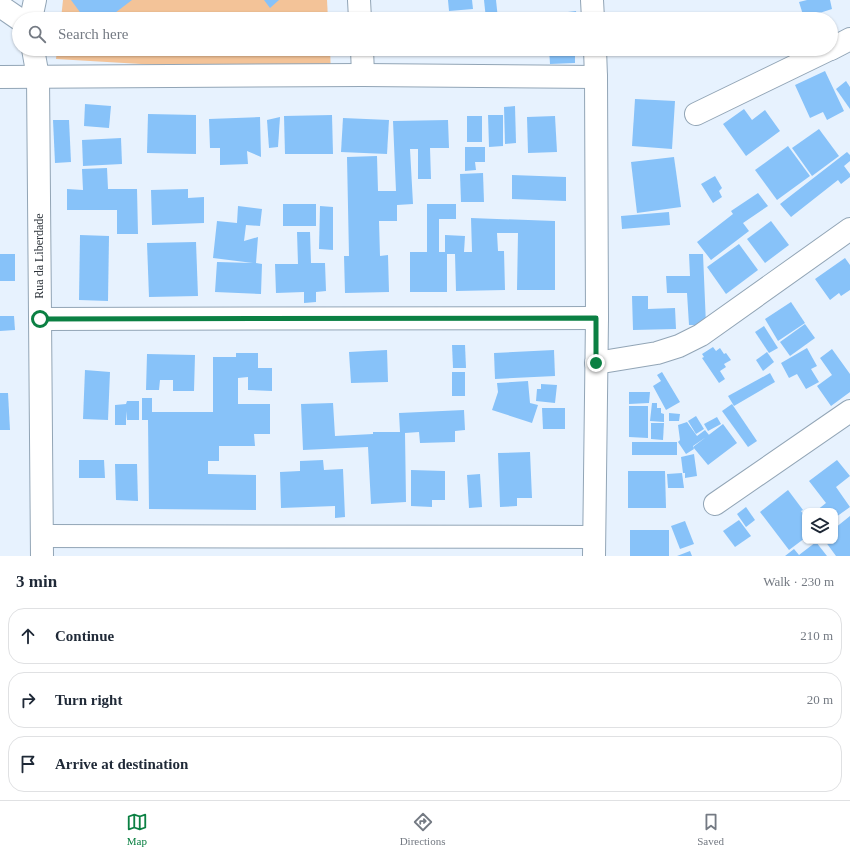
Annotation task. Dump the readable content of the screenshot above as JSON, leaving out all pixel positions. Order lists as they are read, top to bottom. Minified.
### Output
{"streets":{"street":["Rua da Liberdade"]},"page":{"search":"Search here","heading":["3 min","Walk · 230 m"],"list":[["Continue","210 m"],["Turn right","20 m"],"Arrive at destination"],"nav":["Map","Directions","Saved"]}}
